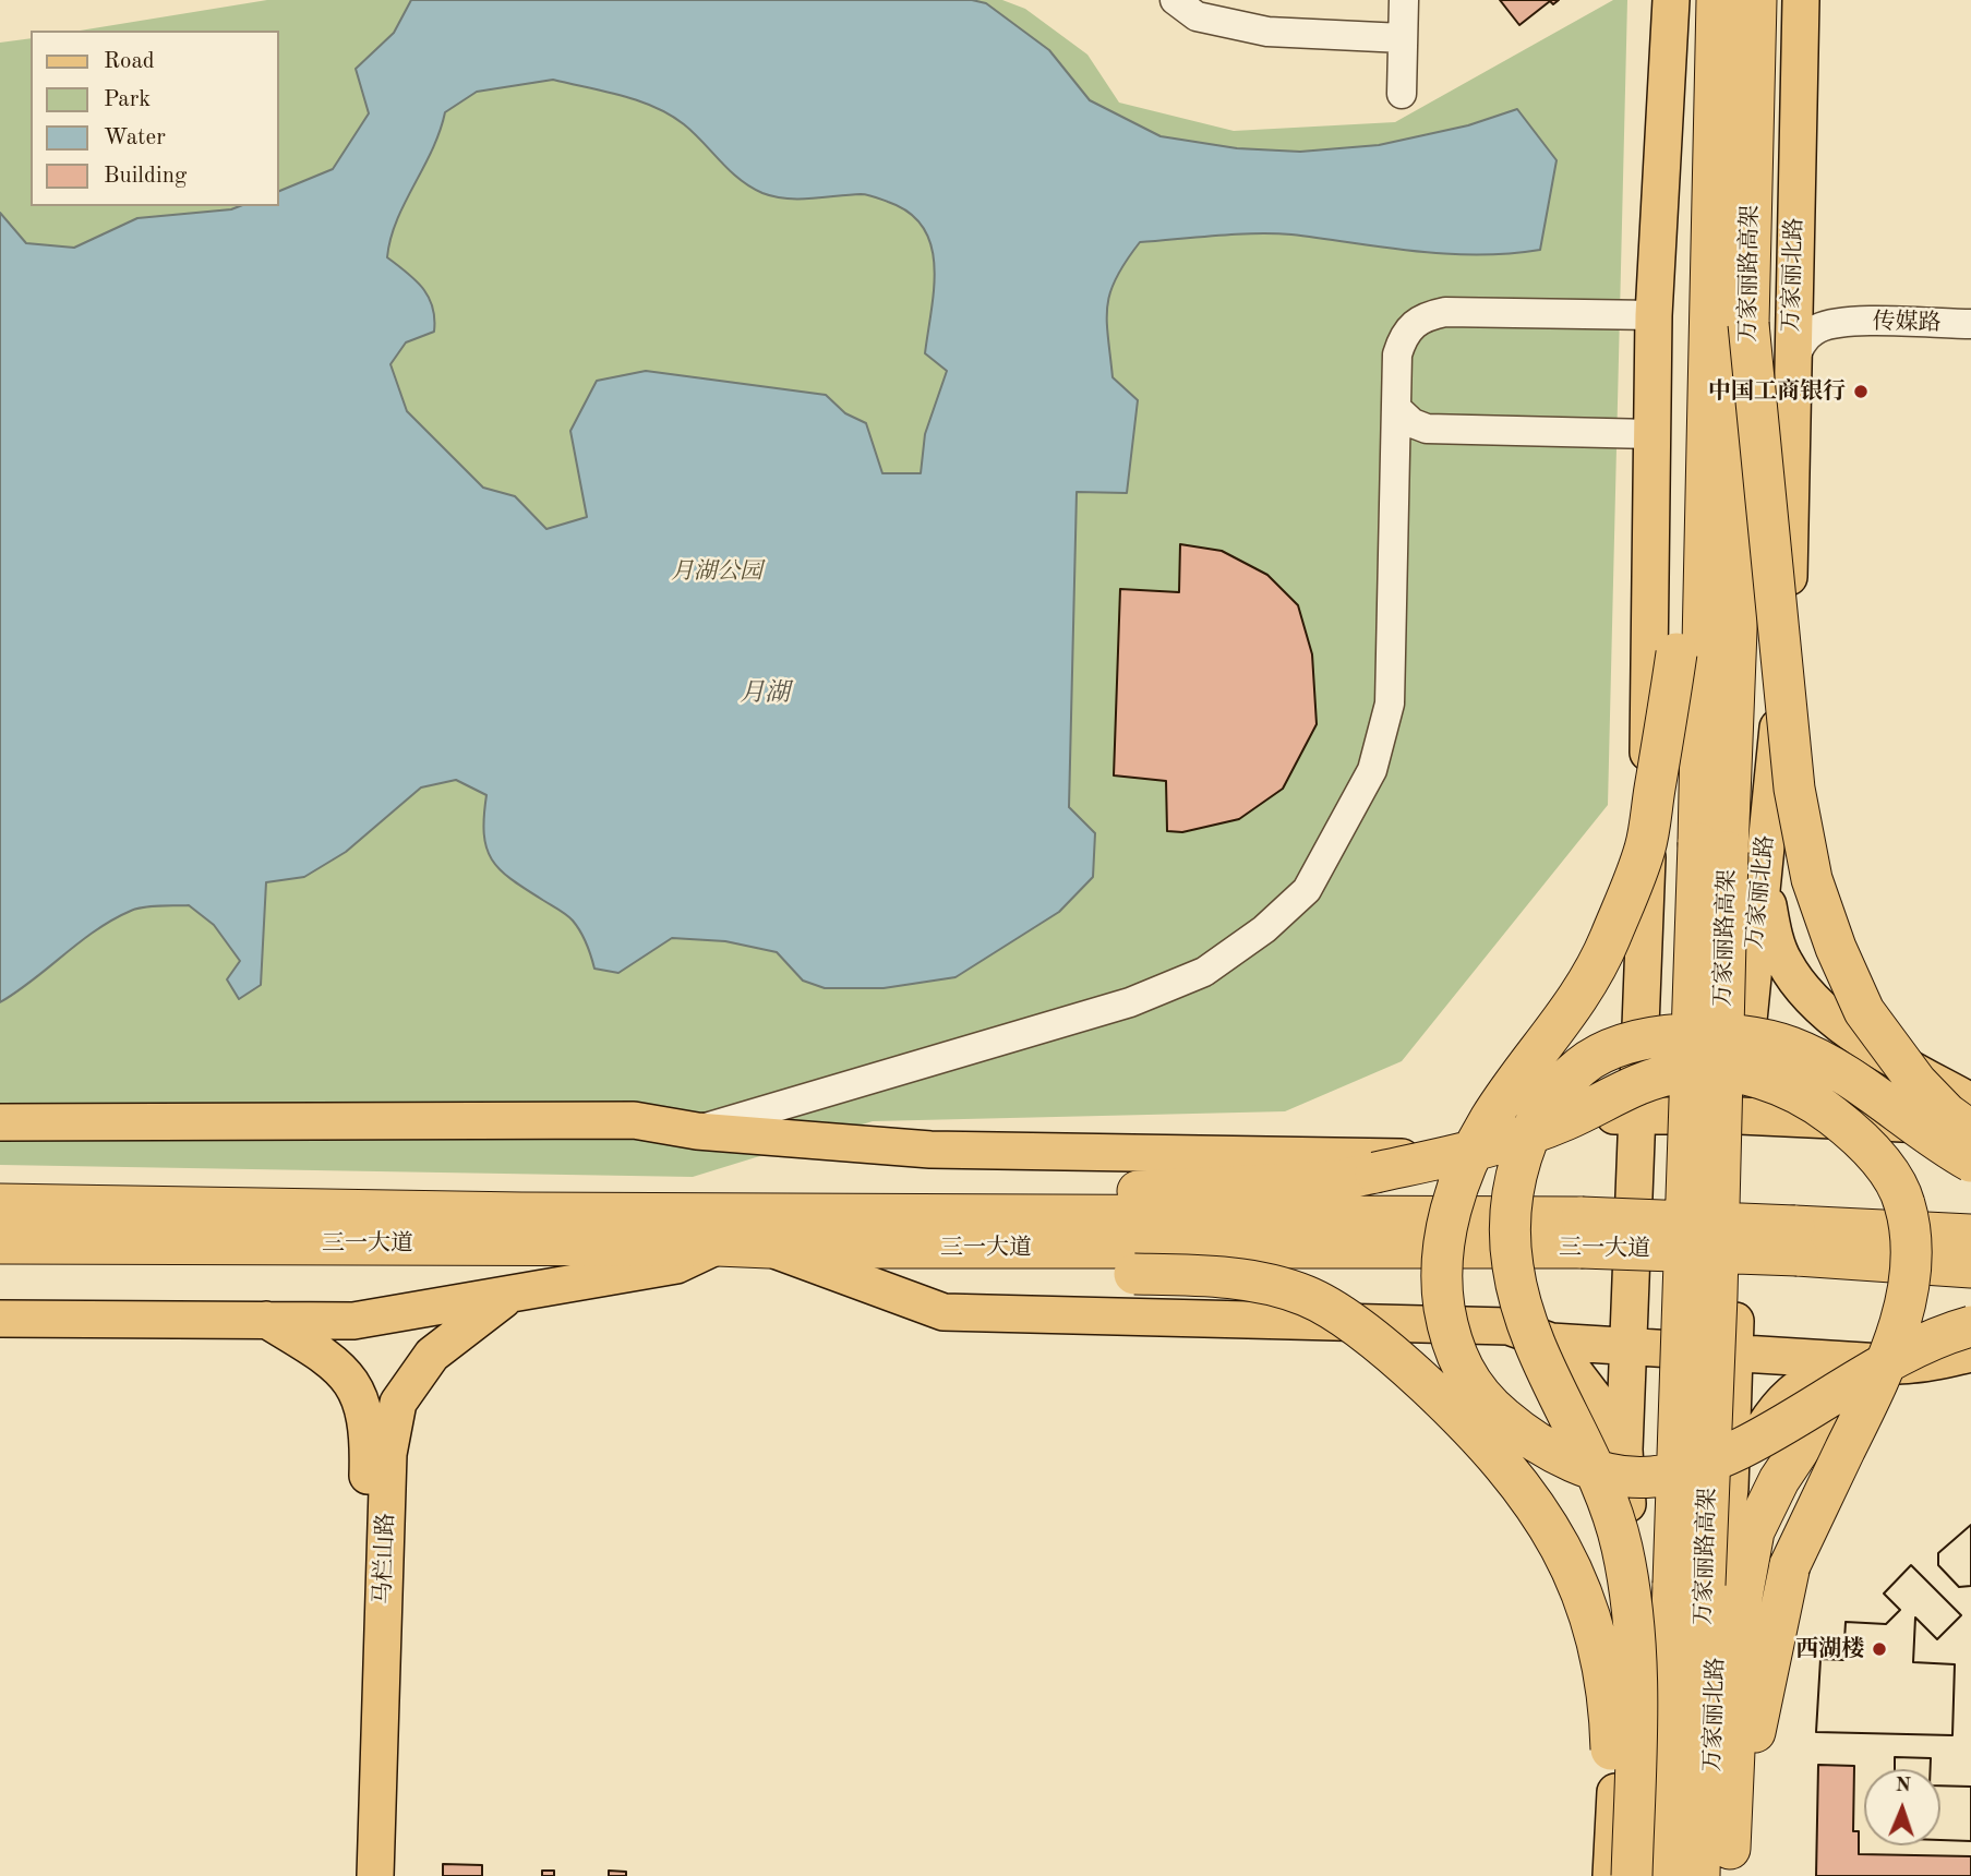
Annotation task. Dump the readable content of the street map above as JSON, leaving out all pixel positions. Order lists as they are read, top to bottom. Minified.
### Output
{"streets":{"highway":["万家丽路高架","三一大道"],"main road":["万家丽北路","马栏山路"],"street":["传媒路"]},"water":["月湖"],"parks":["月湖公园"],"places":["中国工商银行","西湖楼"],"legend":["Road","Park","Water","Building"],"north":"top"}
